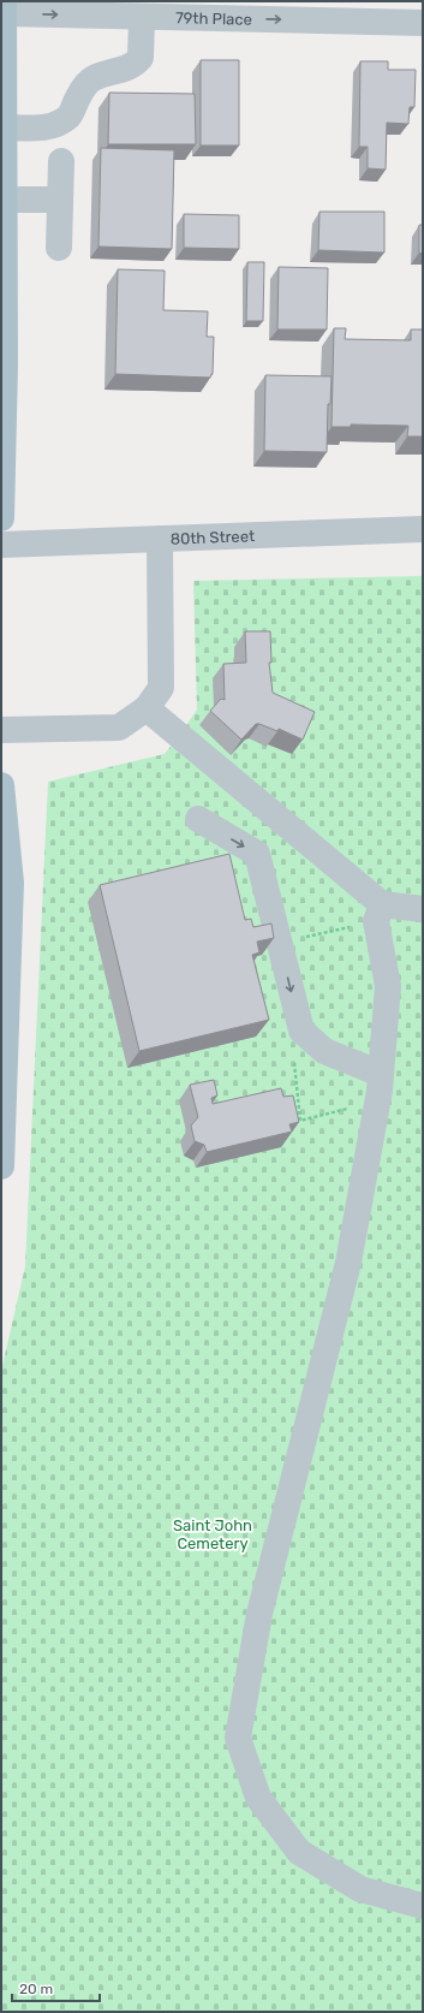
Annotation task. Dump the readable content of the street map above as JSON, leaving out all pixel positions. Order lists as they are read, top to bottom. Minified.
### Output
{"streets":{"street":["79th Place","80th Street"]},"one_way":["79th Place"],"parks":["Saint John Cemetery"],"scale_bar":"20 m"}
